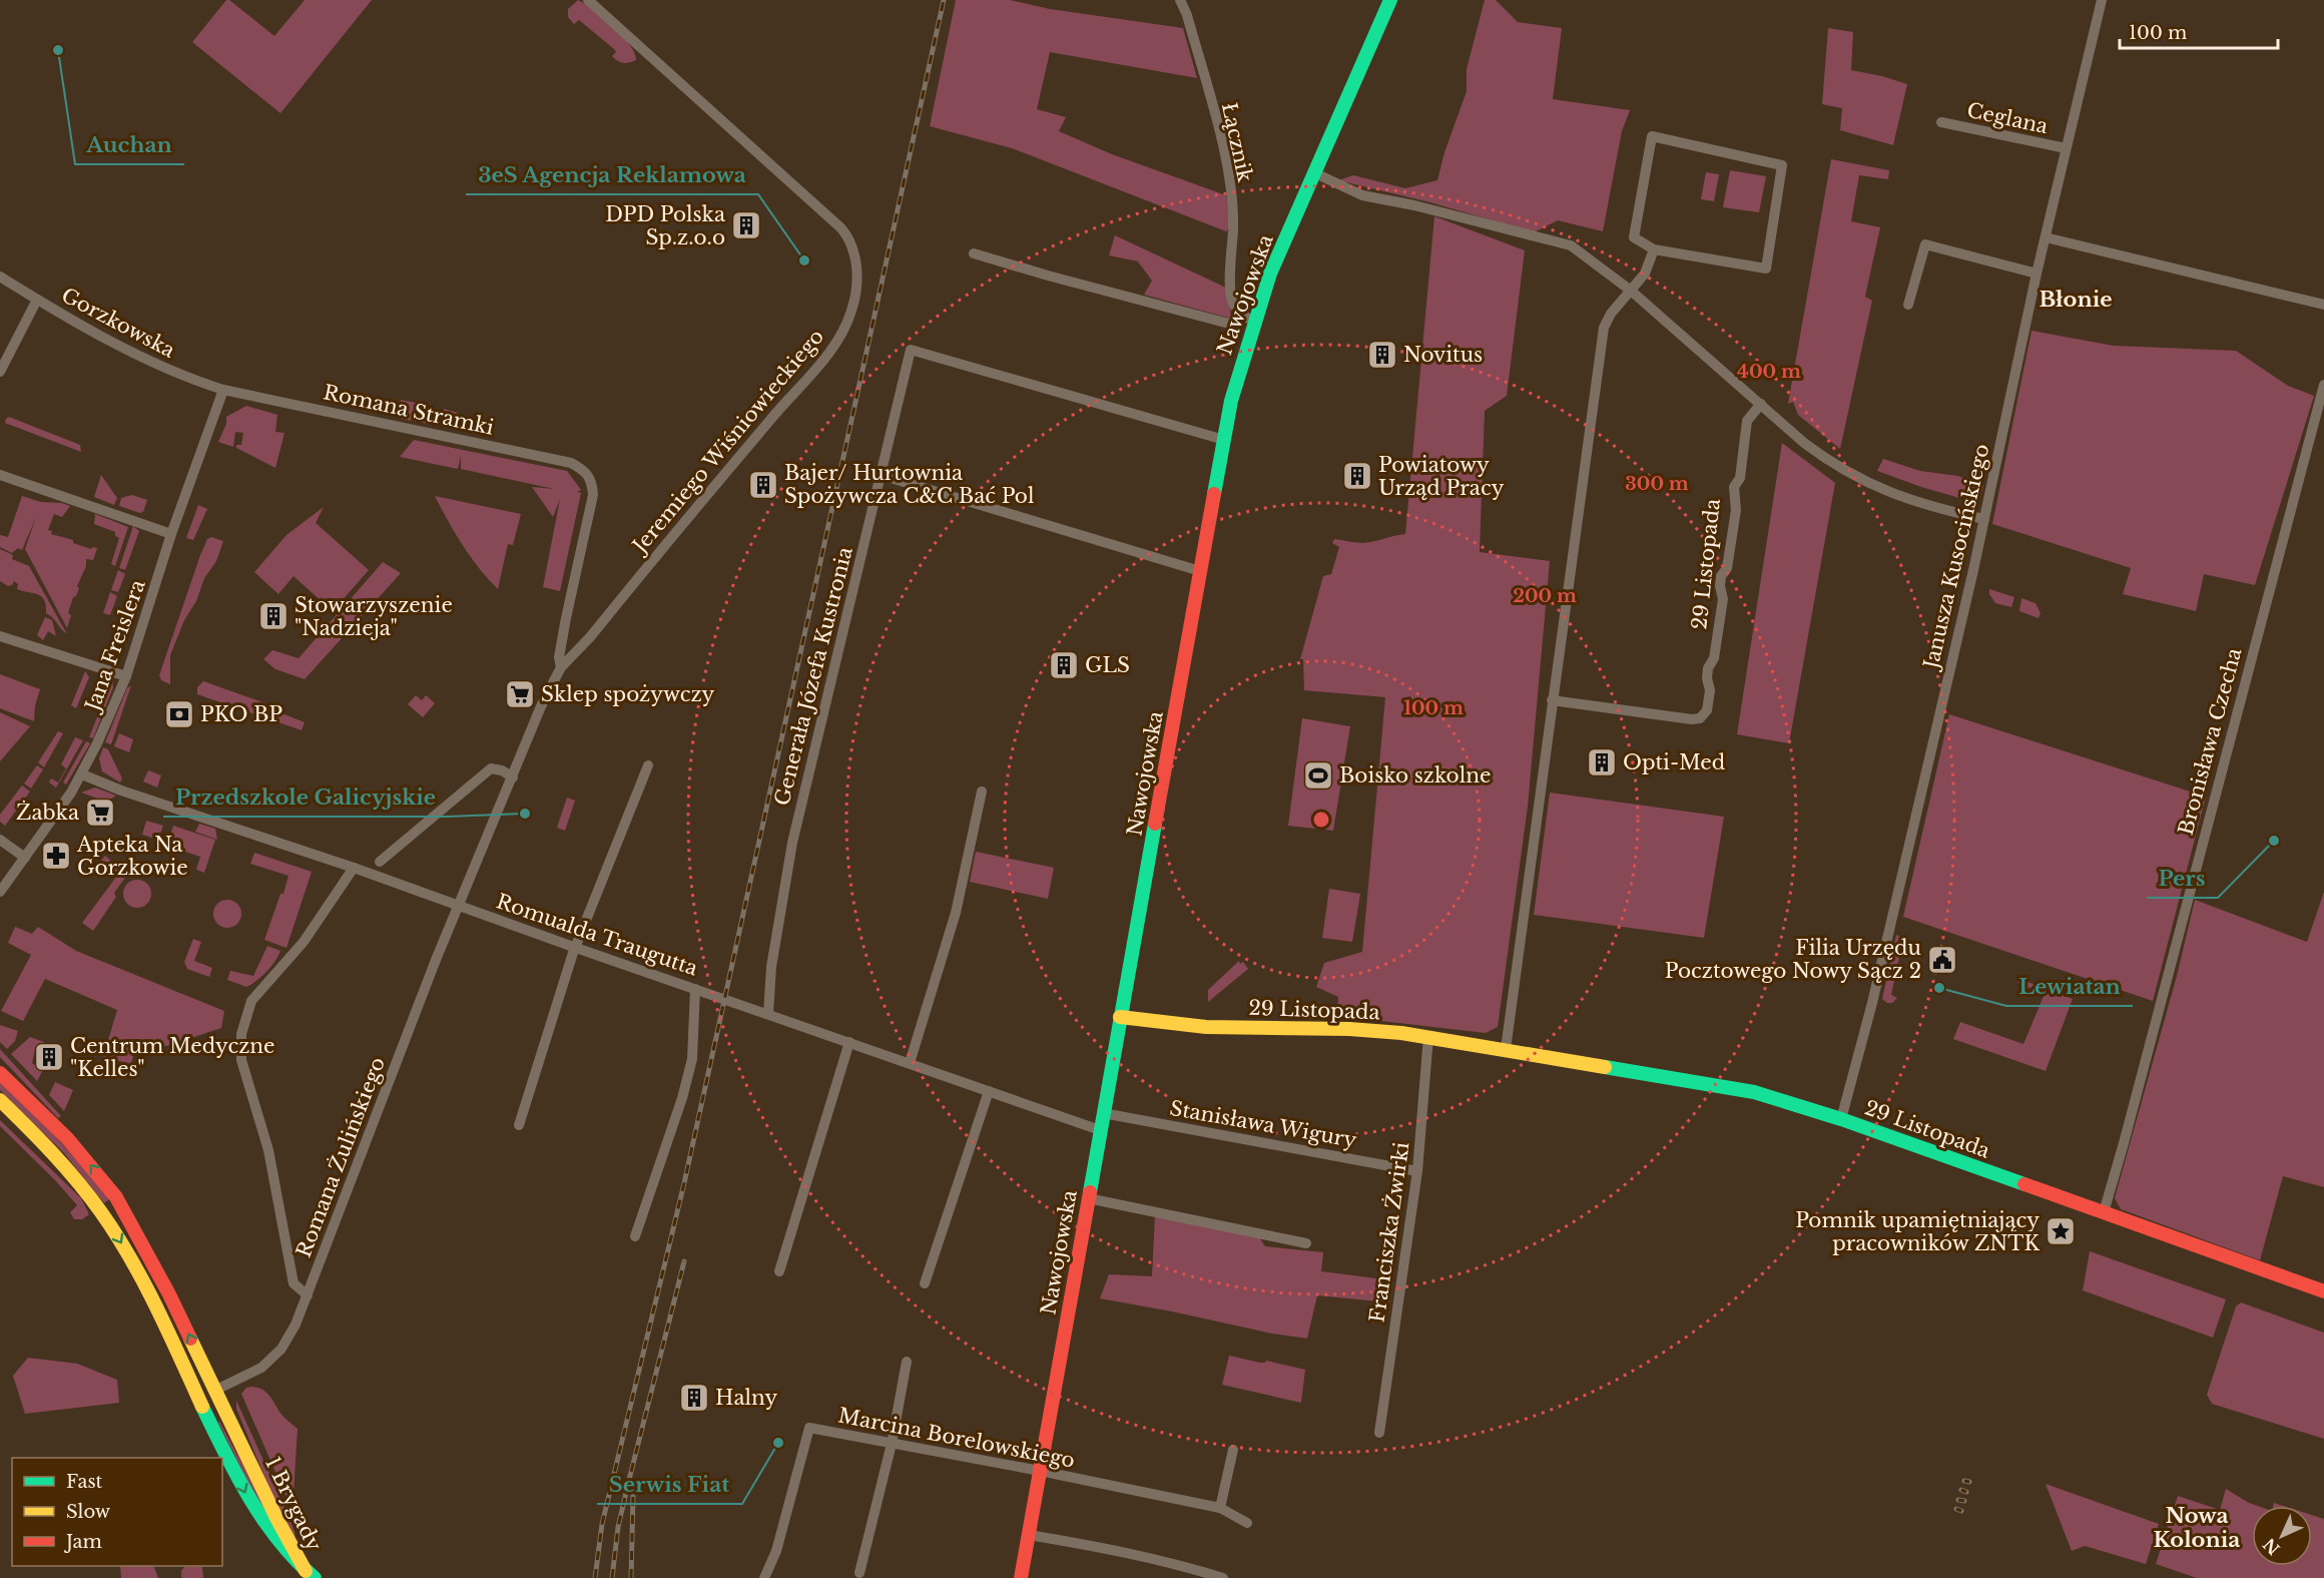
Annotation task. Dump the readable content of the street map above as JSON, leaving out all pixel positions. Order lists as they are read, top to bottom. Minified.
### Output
{"streets":{"street":["Ceglana","Łącznik","Nawojowska","Gorzkowska","Romana Stramki","Jeremiego Wiśniowieckiego","Janusza Kusocińskiego","29 Listopada","Jana Freislera","Generała Józefa Kustronia","Bronisława Czecha","Romualda Traugutta","Stanisława Wigury","Romana Żulińskiego","Franciszka Żwirki","Marcina Borelowskiego","1 Brygady"]},"crossings":[["Ceglana","Janusza Kusocińskiego"],["Łącznik","Nawojowska"],["Nawojowska","29 Listopada"],["Nawojowska","Generała Józefa Kustronia"],["Nawojowska","Romualda Traugutta"],["Nawojowska","Stanisława Wigury"],["Nawojowska","Marcina Borelowskiego"],["Gorzkowska","Romana Stramki"],["Gorzkowska","Jana Freislera"],["Romana Stramki","Jeremiego Wiśniowieckiego"],["Romana Stramki","Jana Freislera"],["Romana Stramki","Romana Żulińskiego"],["Jeremiego Wiśniowieckiego","Romana Żulińskiego"],["Janusza Kusocińskiego","29 Listopada"],["29 Listopada","Bronisława Czecha"],["29 Listopada","Franciszka Żwirki"],["Jana Freislera","Romualda Traugutta"],["Generała Józefa Kustronia","Romualda Traugutta"],["Romualda Traugutta","Romana Żulińskiego"],["Stanisława Wigury","Franciszka Żwirki"],["Romana Żulińskiego","1 Brygady"]],"districts":["Błonie","Nowa Kolonia"],"places":{"other":["Auchan","3eS Agencja Reklamowa","Przedszkole Galicyjskie","Pers","Lewiatan","Serwis Fiat"],"building":["DPD Polska Sp.z.o.o","Novitus","Powiatowy Urząd Pracy","Bajer/ Hurtownia Spożywcza C&C Bać Pol","Stowarzyszenie \"Nadzieja\"","GLS","Opti-Med","Centrum Medyczne \"Kelles\"","Halny"],"supermarket":["Sklep spożywczy","Żabka"],"bank":["PKO BP"],"sports":["Boisko szkolne"],"pharmacy":["Apteka Na Gorzkowie"],"public building":["Filia Urzędu Pocztowego Nowy Sącz 2"],"place":["Pomnik upamiętniający pracowników ZNTK"]},"legend":["Fast","Slow","Jam"],"scale_bar":"100 m","north":"bottom left","rings":["400 m","300 m","200 m","100 m"]}
